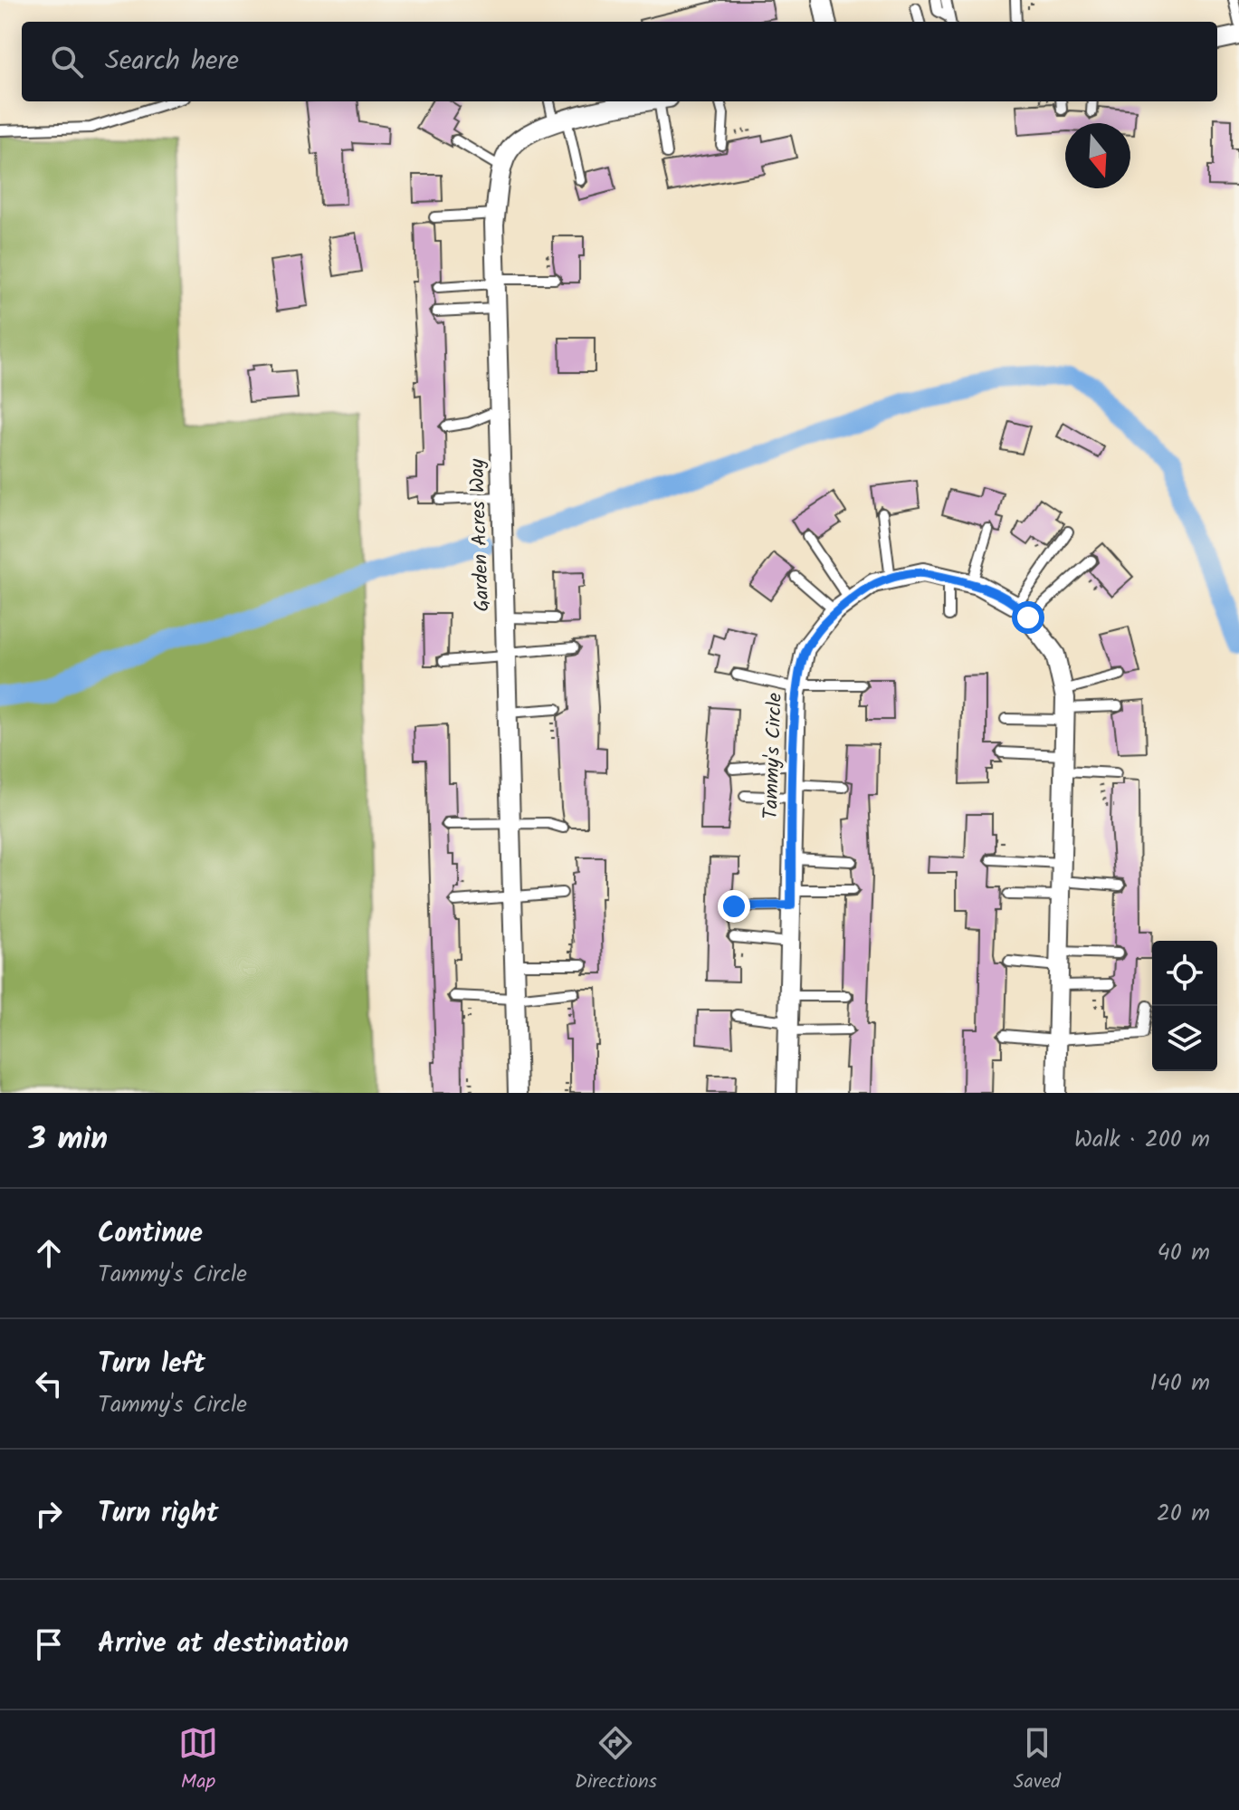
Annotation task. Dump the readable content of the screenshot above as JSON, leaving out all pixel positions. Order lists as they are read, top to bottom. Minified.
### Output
{"streets":{"street":["Garden Acres Way","Tammy's Circle"]},"north":"bottom","page":{"search":"Search here","heading":["3 min","Walk · 200 m"],"list":[["Continue","Tammy's Circle","40 m"],["Turn left","Tammy's Circle","140 m"],["Turn right","20 m"],"Arrive at destination"],"nav":["Map","Directions","Saved"]}}
